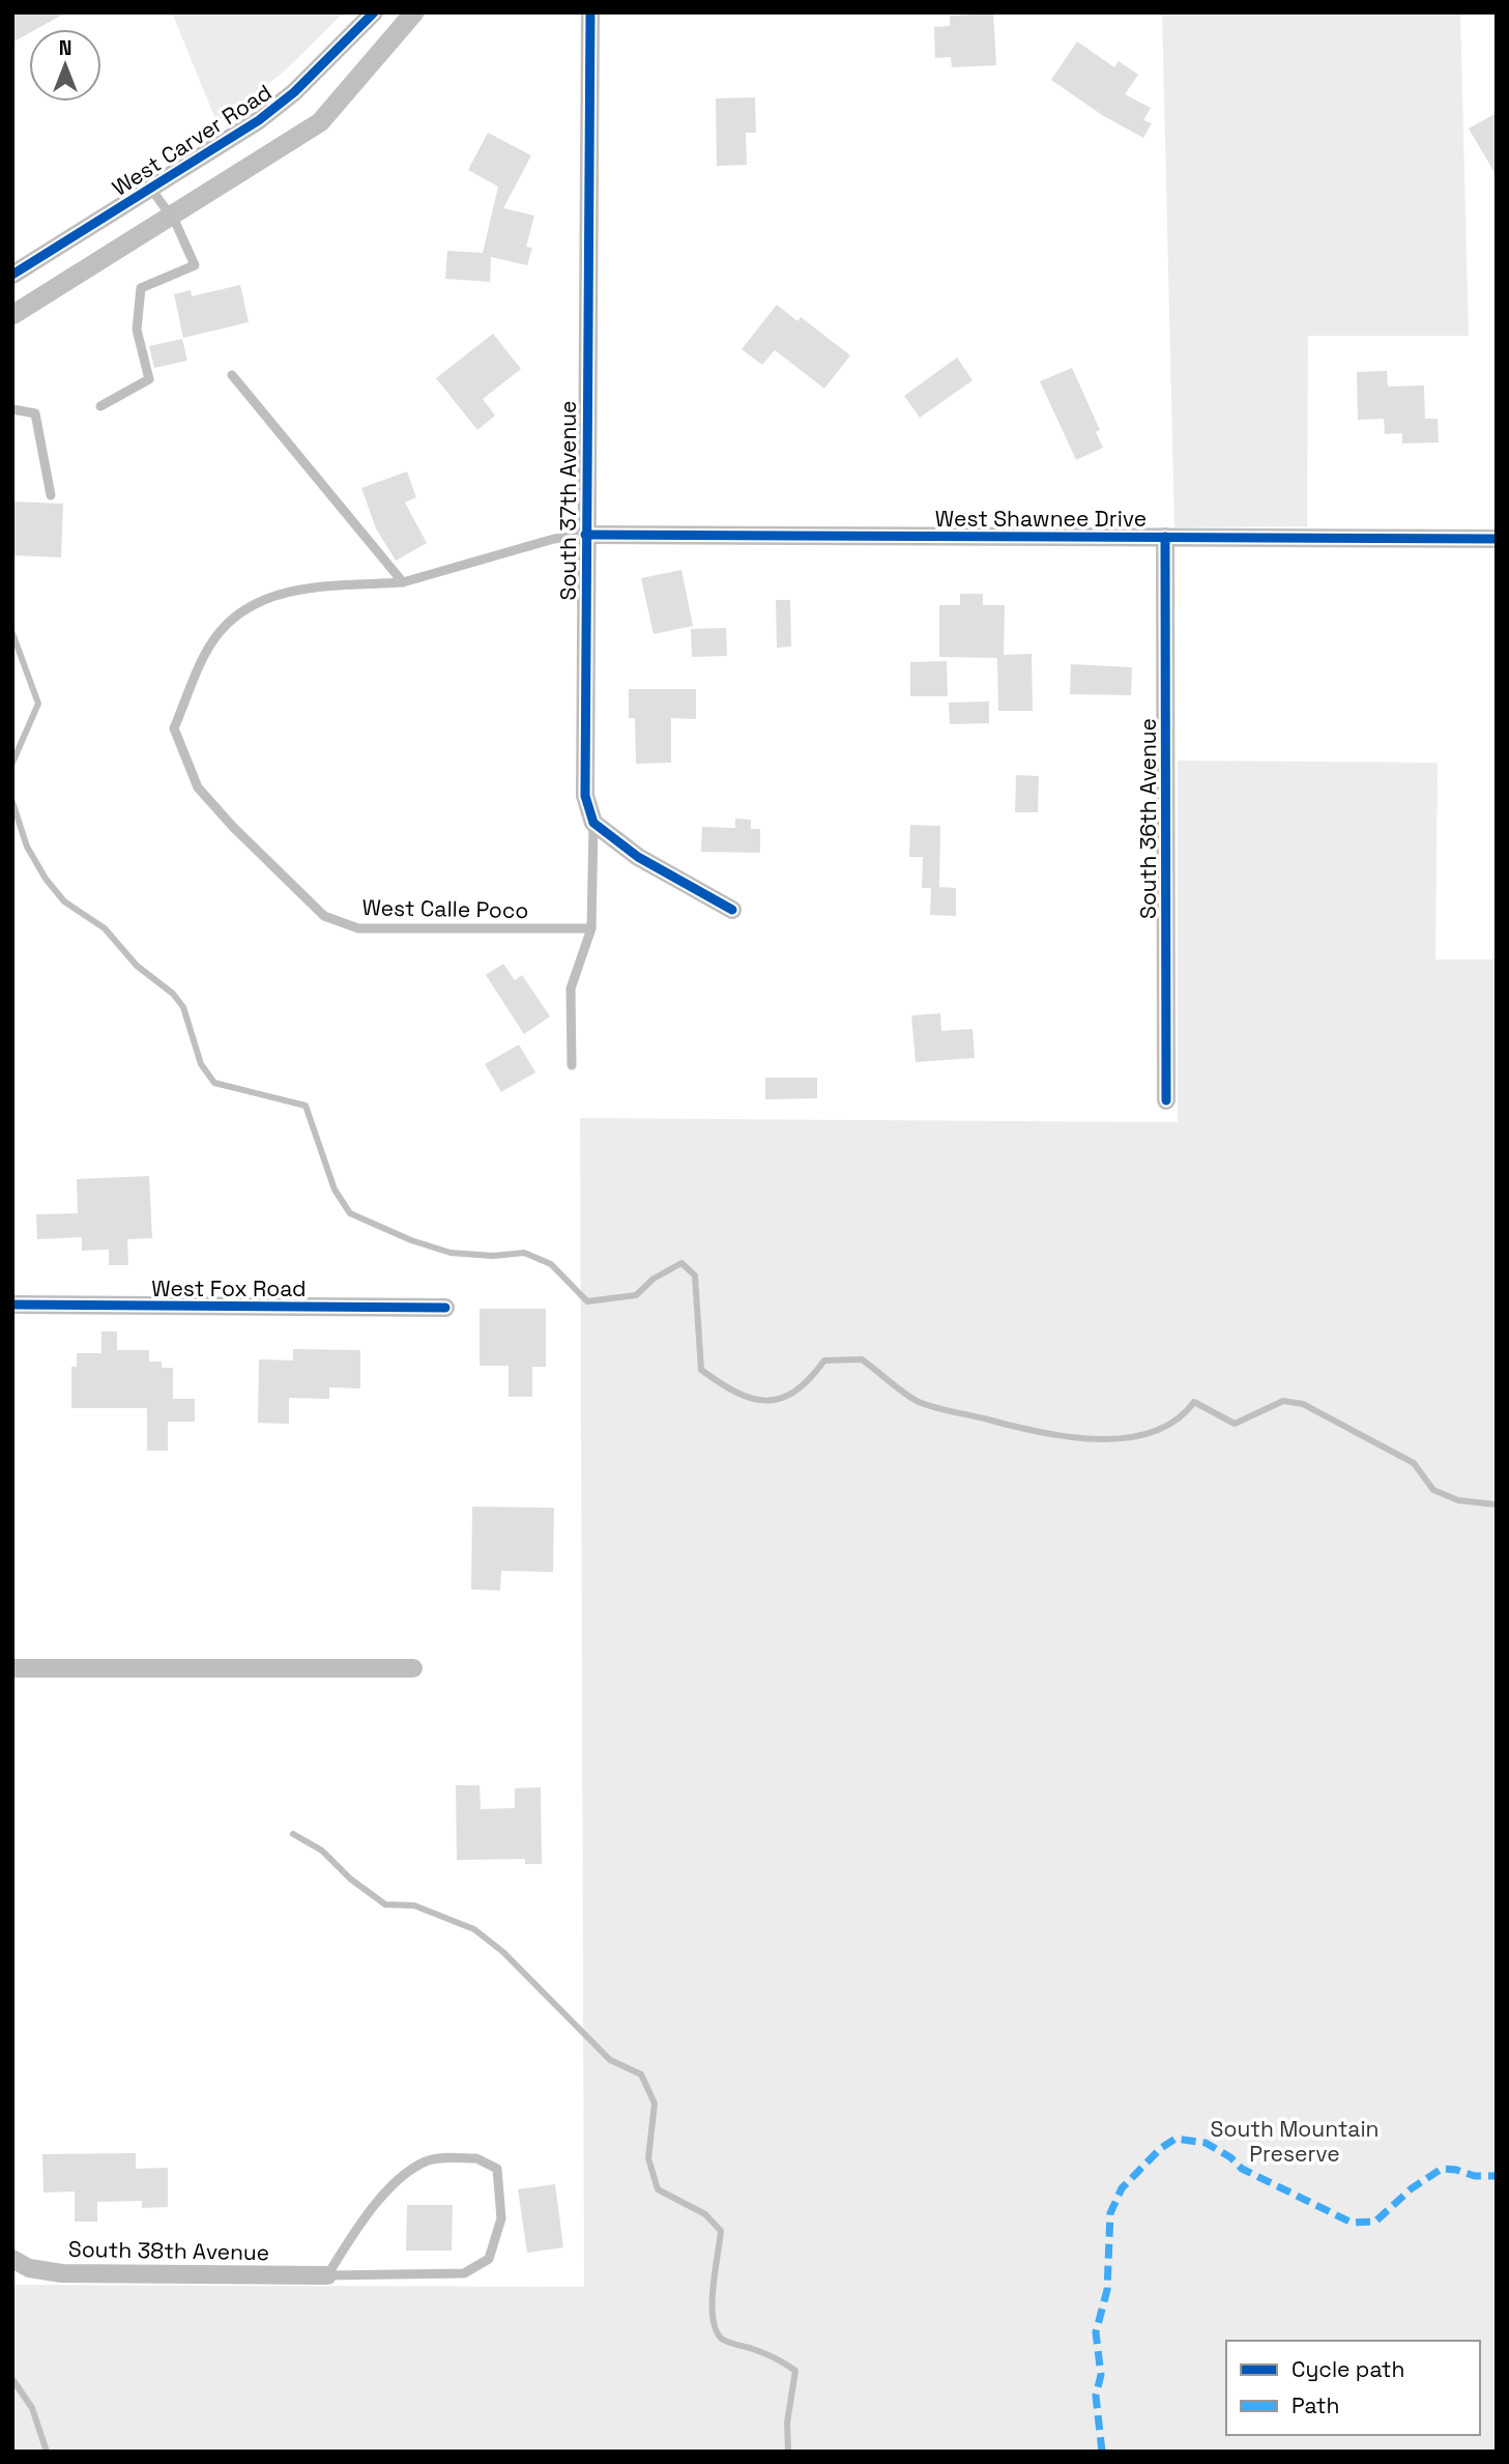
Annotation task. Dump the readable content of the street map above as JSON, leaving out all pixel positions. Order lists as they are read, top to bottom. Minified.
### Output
{"streets":{"street":["West Carver Road","South 37th Avenue","West Shawnee Drive","South 36th Avenue","West Fox Road","South 38th Avenue"],"lane":["West Calle Poco"]},"crossings":[["South 37th Avenue","West Shawnee Drive"],["South 37th Avenue","West Calle Poco"],["West Shawnee Drive","South 36th Avenue"],["West Shawnee Drive","West Calle Poco"]],"parks":["South Mountain Preserve"],"legend":["Cycle path","Path"],"north":"top"}
